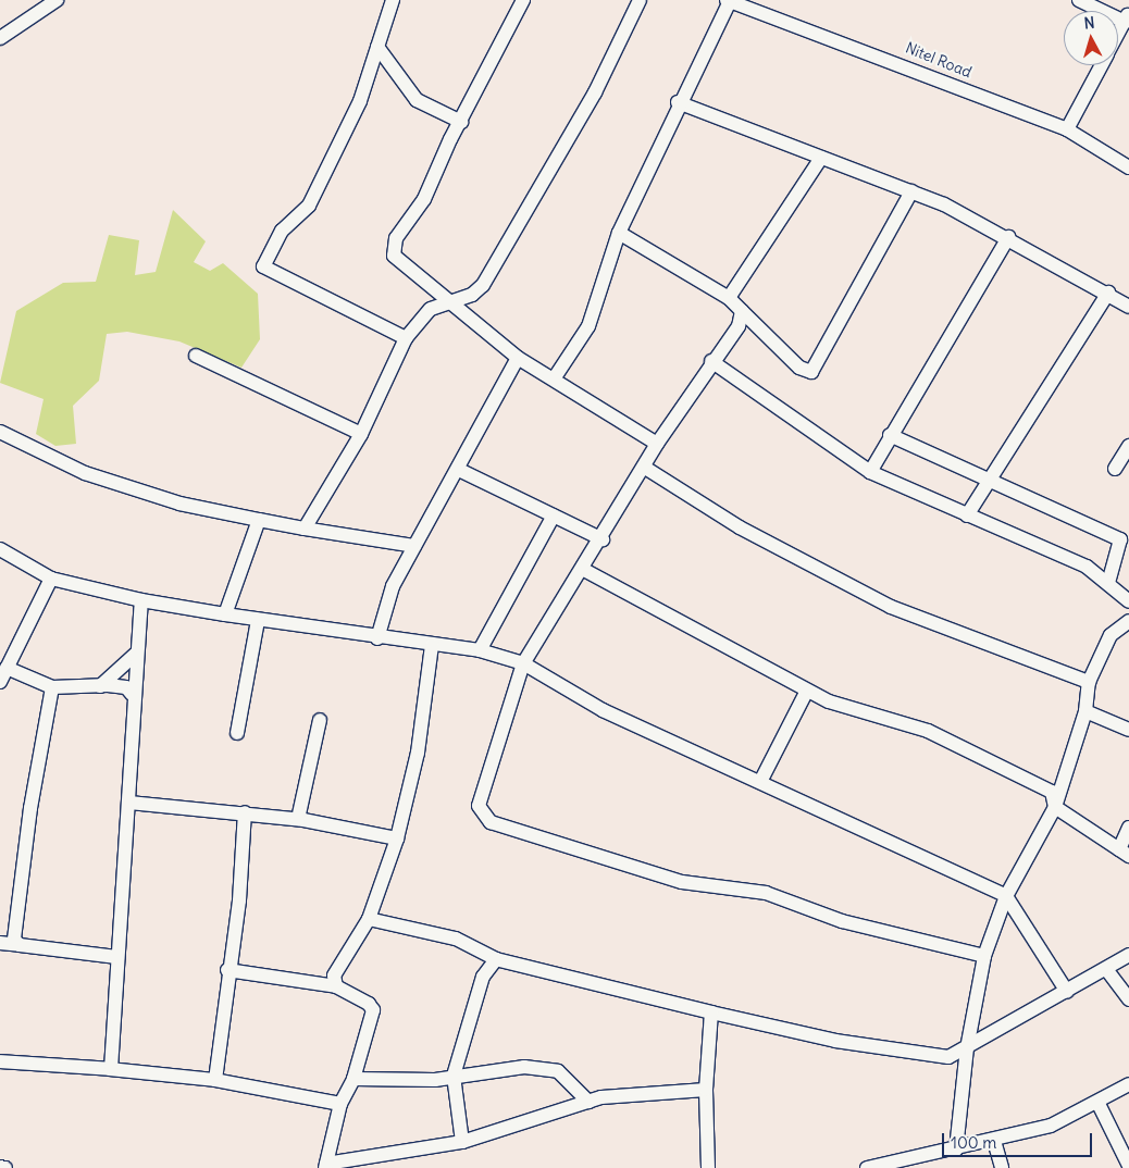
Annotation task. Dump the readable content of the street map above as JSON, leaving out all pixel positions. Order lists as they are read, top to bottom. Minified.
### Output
{"streets":{"street":["Nitel Road"]},"scale_bar":"100 m","north":"top"}
